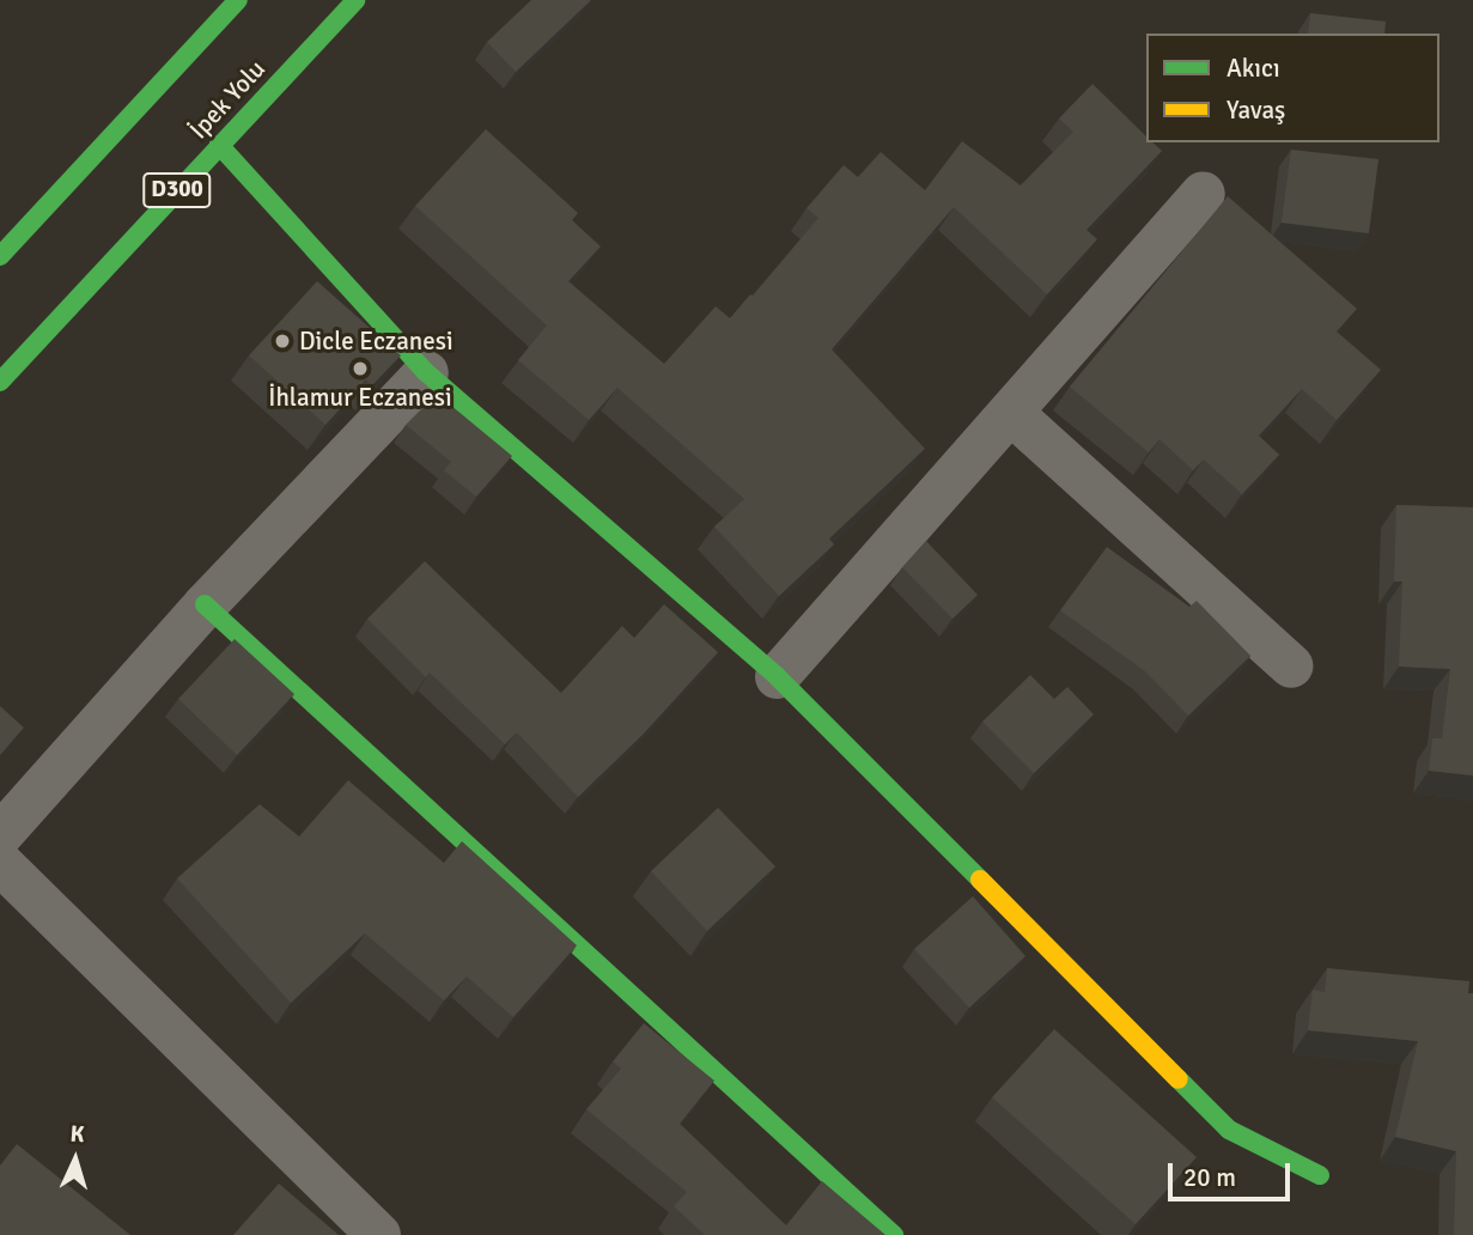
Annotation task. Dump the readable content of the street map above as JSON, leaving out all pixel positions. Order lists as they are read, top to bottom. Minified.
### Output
{"streets":{"main road":["İpek Yolu","D300"]},"places":["Dicle Eczanesi","İhlamur Eczanesi"],"legend":["Akıcı","Yavaş"],"scale_bar":"20 m","north":"top"}
